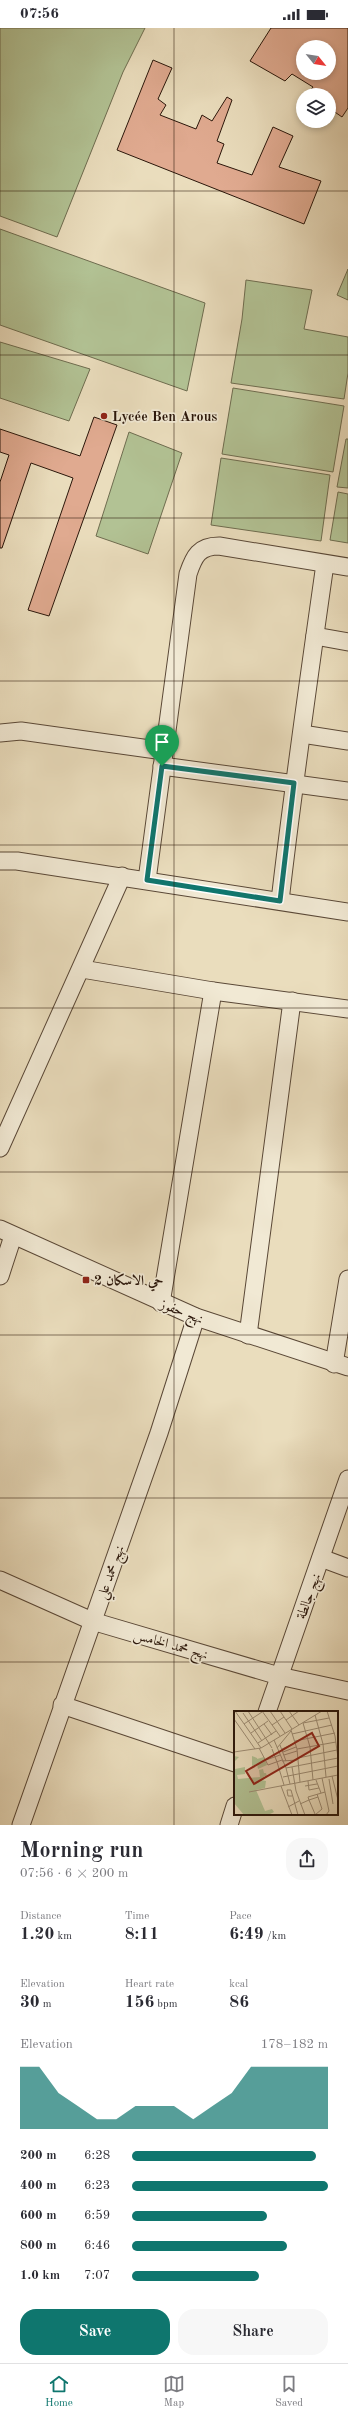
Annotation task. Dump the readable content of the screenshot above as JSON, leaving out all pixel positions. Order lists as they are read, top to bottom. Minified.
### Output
{"streets":{"street":["نهج حفوز","نهج محمد علي","نهج جالطة","نهج محمد الخامس"]},"crossings":[["نهج حفوز","نهج محمد علي"],["نهج محمد علي","نهج محمد الخامس"],["نهج جالطة","نهج محمد الخامس"]],"places":{"other":["Lycée Ben Arous"],"transit":["حي الاسكان 2"]},"north":"bottom right","page":{"status":"07:56","heading":["Morning run","07:56 · 6 × 200 m"],"stats":[["Distance","1.20 km"],["Time","8:11"],["Pace","6:49 /km"],["Elevation","30 m"],["Heart rate","156 bpm"],["kcal","86"]],"chart":["Elevation","178–182 m"],"list":[{"name":"200 m","note":"6:28"},{"name":"400 m","note":"6:23"},{"name":"600 m","note":"6:59"},{"name":"800 m","note":"6:46"},{"name":"1.0 km","note":"7:07"}],"buttons":["Save","Share"],"tabs":["Home","Map","Saved"]}}
